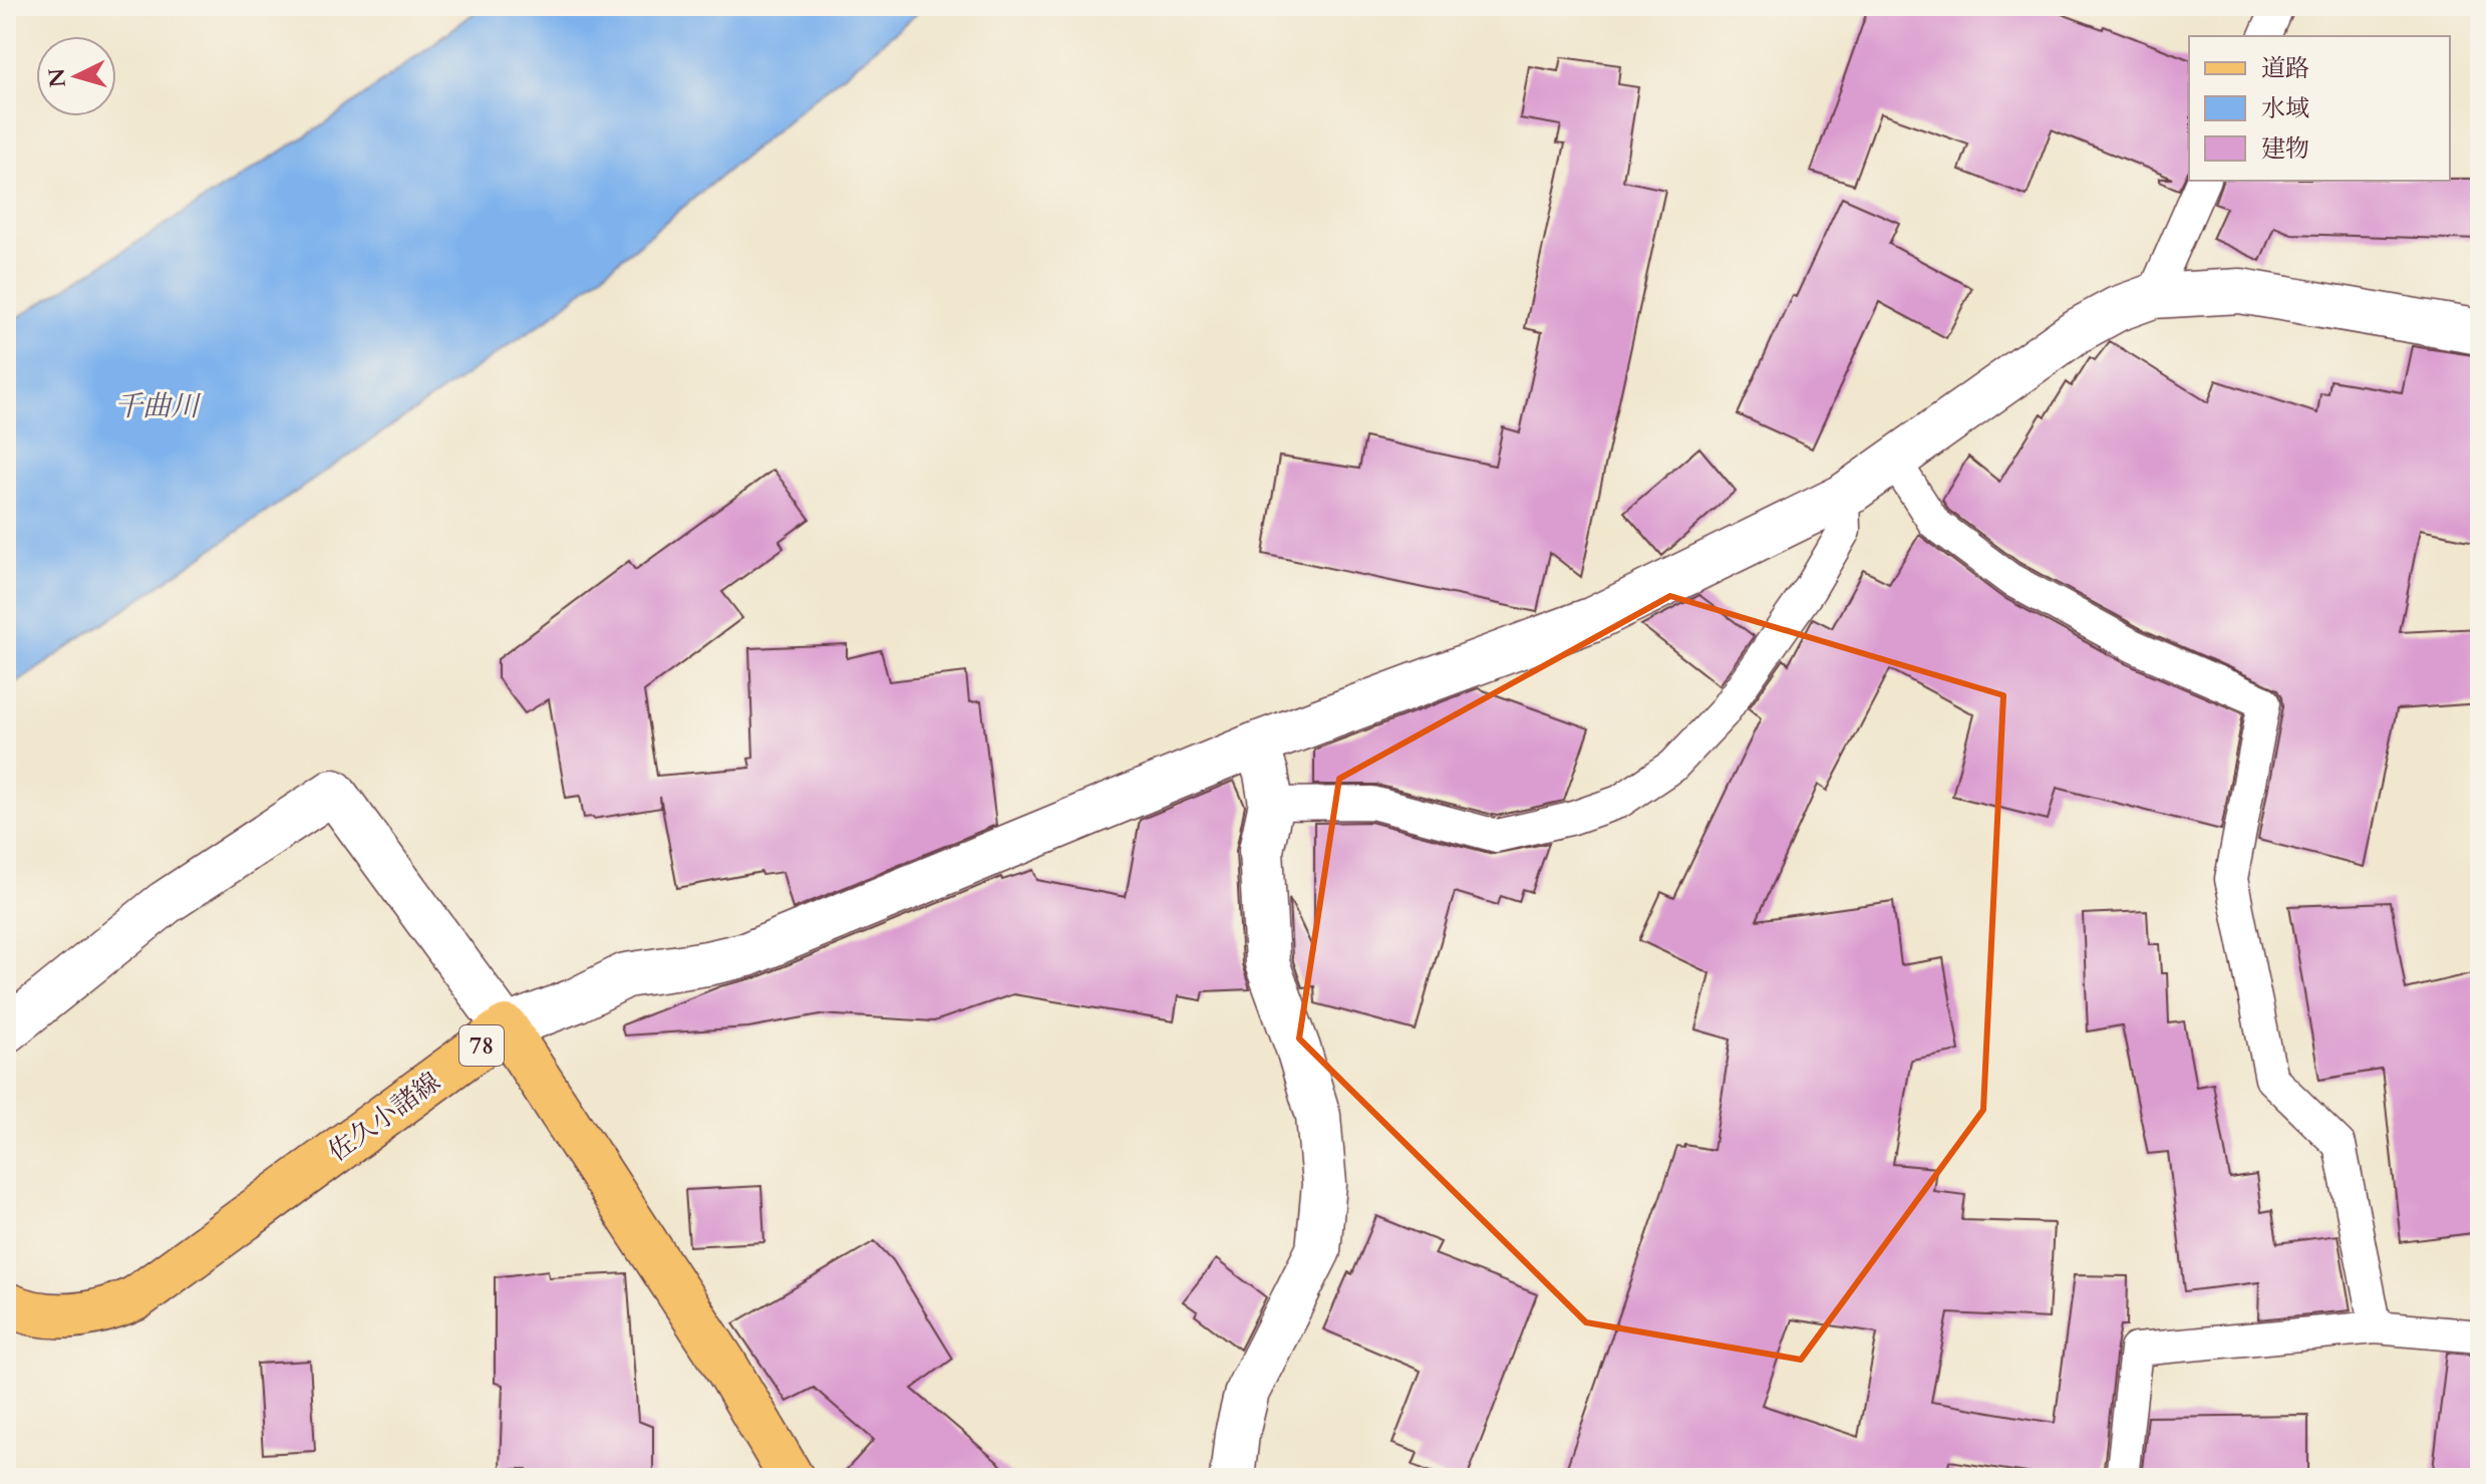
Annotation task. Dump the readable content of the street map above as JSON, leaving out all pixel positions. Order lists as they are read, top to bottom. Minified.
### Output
{"streets":{"main road":["78","佐久小諸線"]},"crossings":[["78","佐久小諸線"]],"water":["千曲川"],"legend":["道路","水域","建物"],"north":"left"}
